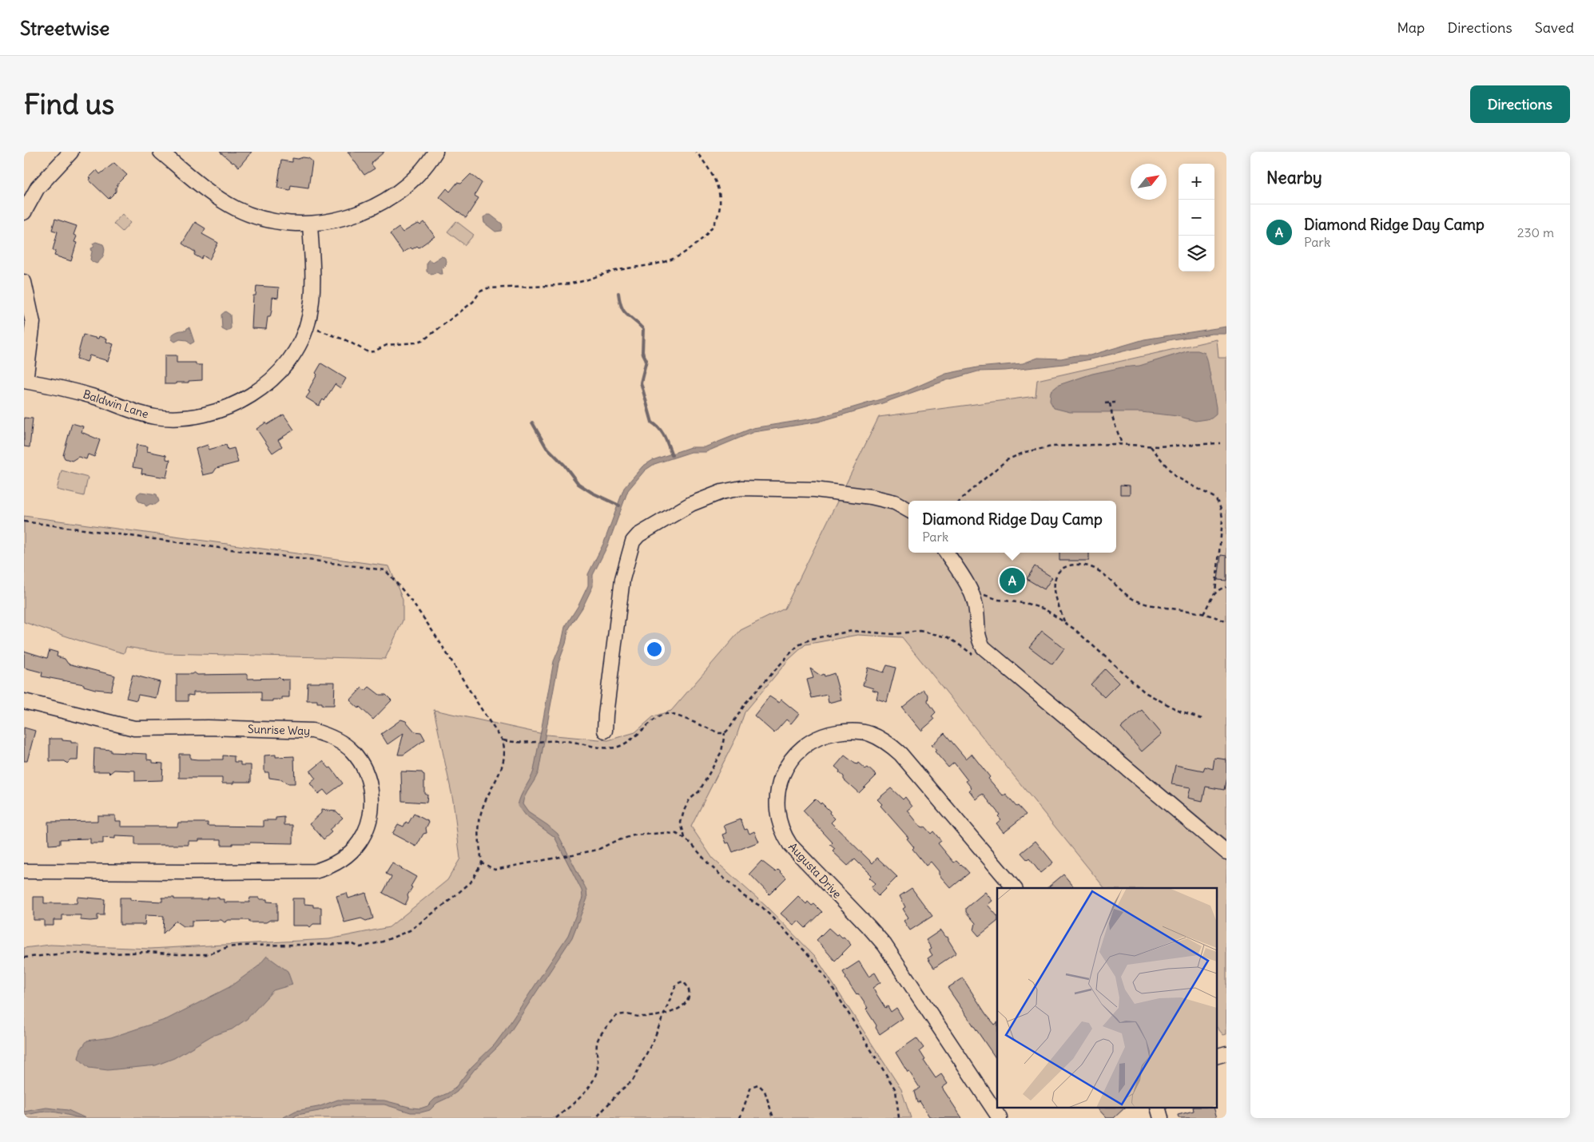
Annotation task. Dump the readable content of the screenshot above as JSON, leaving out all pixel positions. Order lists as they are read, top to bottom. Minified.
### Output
{"streets":{"street":["Baldwin Lane","Sunrise Way","Augusta Drive"]},"north":"top right","page":{"header":"Streetwise","nav":["Map","Directions","Saved"],"buttons":"Directions","title":"Find us","heading":"Nearby","map_buttons":["+","−"],"list":[{"mark":"A","name":"Diamond Ridge Day Camp","note":"Park","value":"230 m"}],"popup":["Diamond Ridge Day Camp","Park"],"pins":"A"}}
